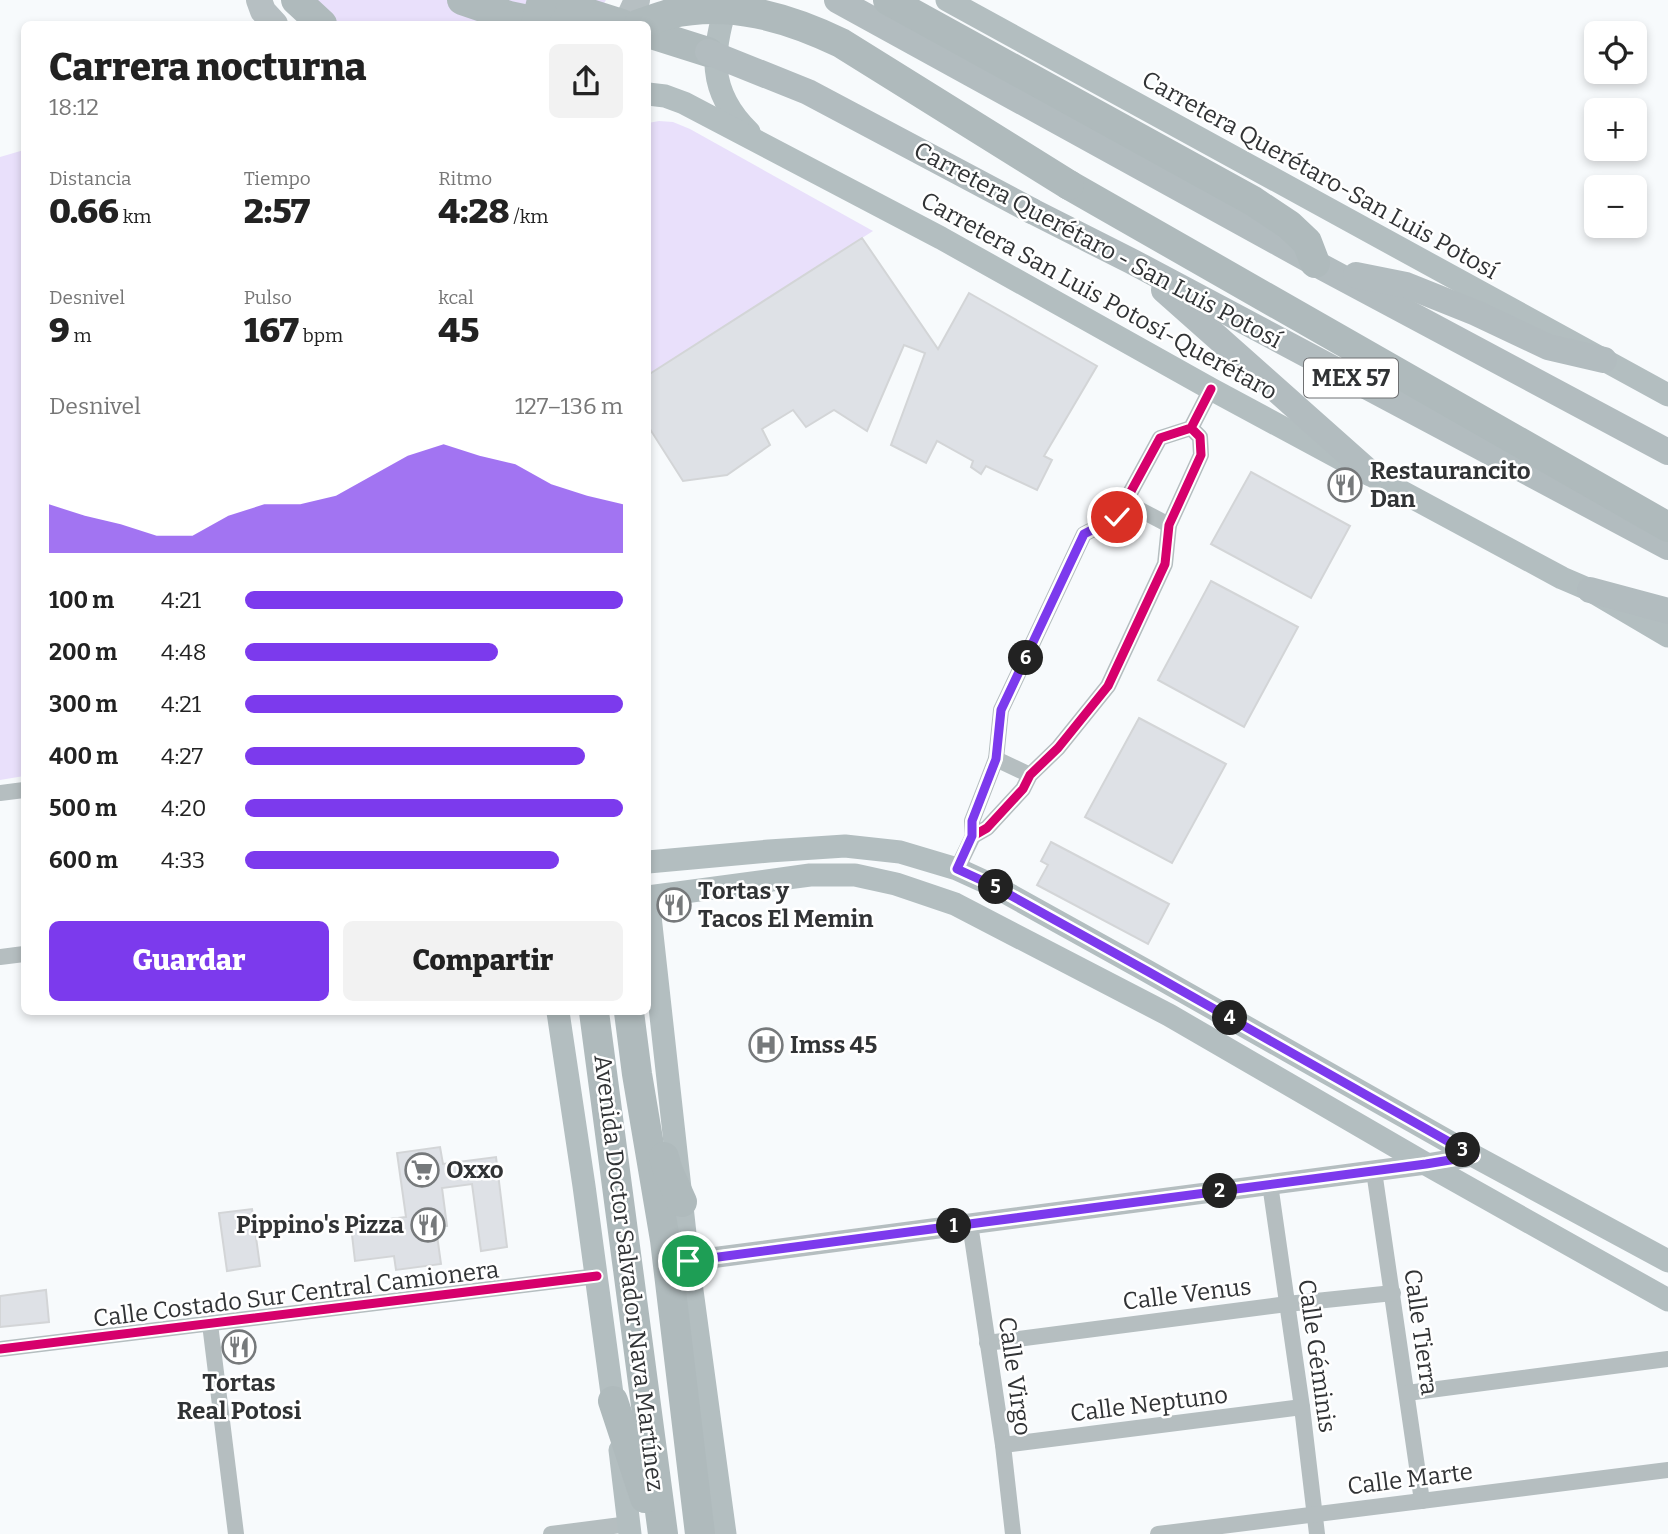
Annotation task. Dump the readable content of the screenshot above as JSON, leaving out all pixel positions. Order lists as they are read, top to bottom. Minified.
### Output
{"streets":{"highway":["Carretera Querétaro - San Luis Potosí","MEX 57","Avenida Doctor Salvador Nava Martínez"],"main road":["Carretera Querétaro-San Luis Potosí","Carretera San Luis Potosí-Querétaro"],"street":["Calle Costado Sur Central Camionera","Calle Venus","Calle Tierra","Calle Géminis","Calle Virgo","Calle Neptuno","Calle Marte"]},"crossings":[["Avenida Doctor Salvador Nava Martínez","Calle Costado Sur Central Camionera"],["Calle Venus","Calle Tierra"],["Calle Venus","Calle Géminis"],["Calle Venus","Calle Virgo"],["Calle Tierra","Calle Marte"],["Calle Géminis","Calle Neptuno"],["Calle Géminis","Calle Marte"],["Calle Virgo","Calle Neptuno"]],"places":{"restaurant":["Restaurancito Dan","Tortas y Tacos El Memin","Pippino's Pizza","Tortas Real Potosi"],"hospital":["Imss 45"],"supermarket":["Oxxo"]},"page":{"map_buttons":["+","−"],"heading":["Carrera nocturna","18:12"],"stats":[["Distancia","0.66 km"],["Tiempo","2:57"],["Ritmo","4:28 /km"],["Desnivel","9 m"],["Pulso","167 bpm"],["kcal","45"]],"chart":["Desnivel","127–136 m"],"list":[{"name":"100 m","note":"4:21"},{"name":"200 m","note":"4:48"},{"name":"300 m","note":"4:21"},{"name":"400 m","note":"4:27"},{"name":"500 m","note":"4:20"},{"name":"600 m","note":"4:33"}],"pins":["6","5","4","3","2","1"],"buttons":["Guardar","Compartir"]}}
